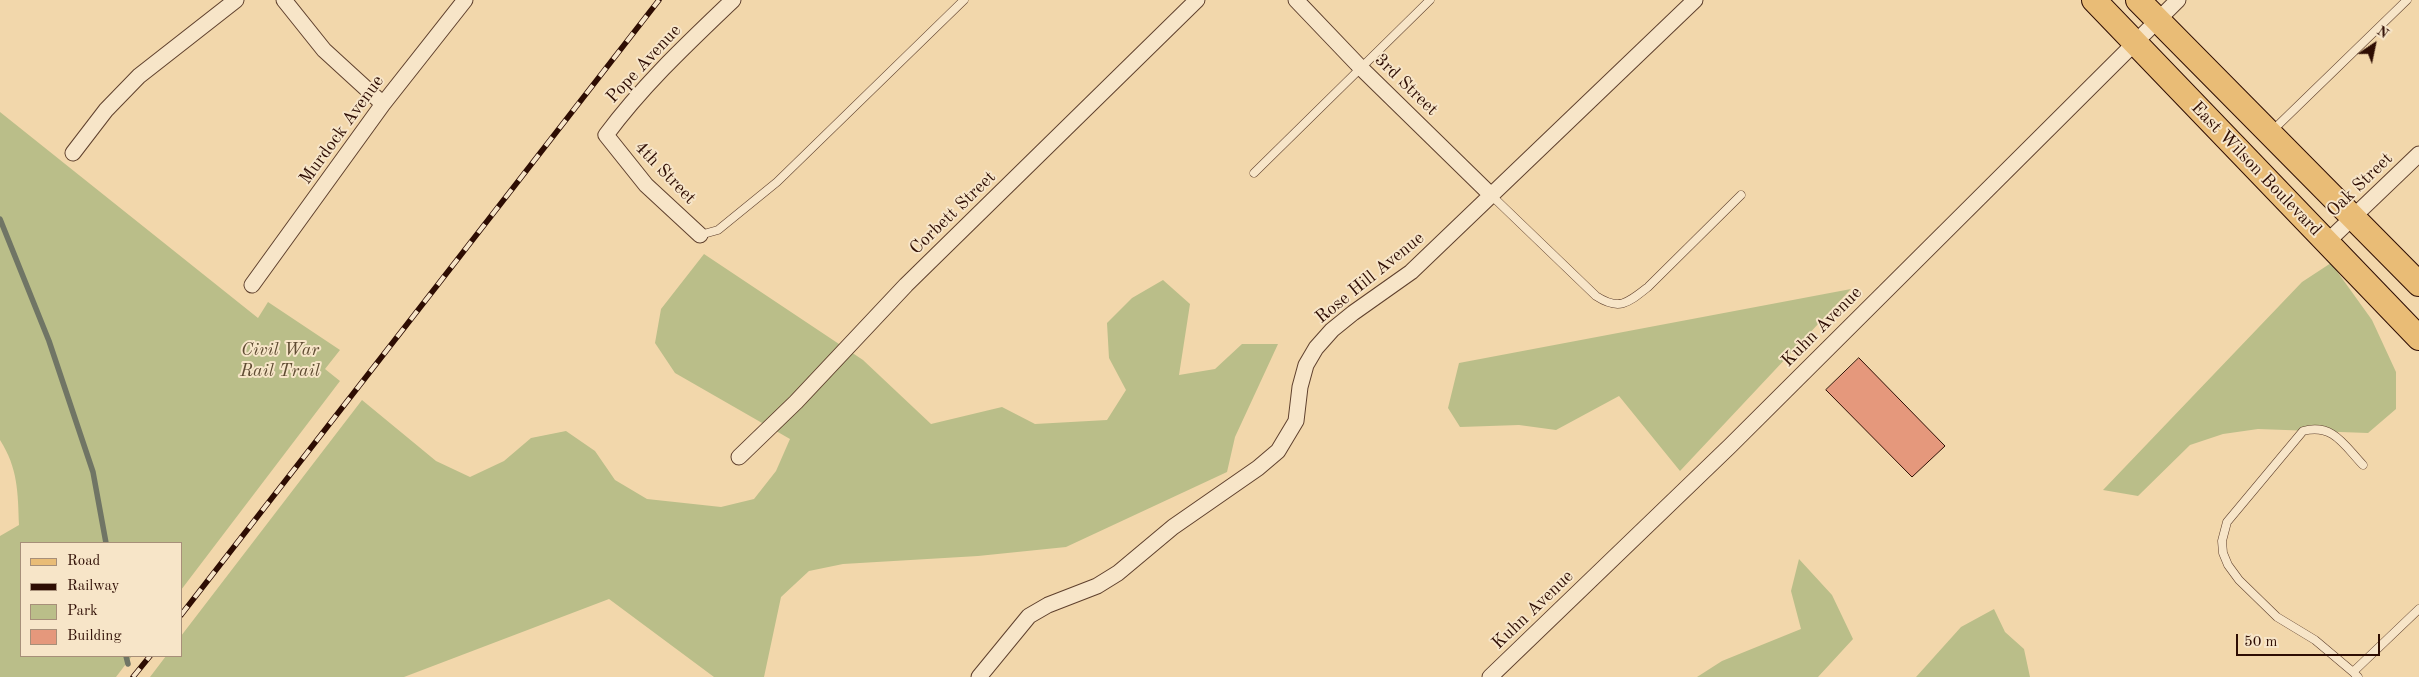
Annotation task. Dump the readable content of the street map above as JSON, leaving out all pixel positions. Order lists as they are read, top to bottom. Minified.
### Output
{"streets":{"main road":["East Wilson Boulevard"],"street":["Pope Avenue","3rd Street","Murdock Avenue","4th Street","Oak Street","Corbett Street","Rose Hill Avenue","Kuhn Avenue"]},"crossings":[["Pope Avenue","4th Street"],["3rd Street","Rose Hill Avenue"],["East Wilson Boulevard","Oak Street"],["East Wilson Boulevard","Kuhn Avenue"]],"parks":["Civil War Rail Trail"],"legend":["Road","Railway","Park","Building"],"scale_bar":"50 m","north":"top right"}
